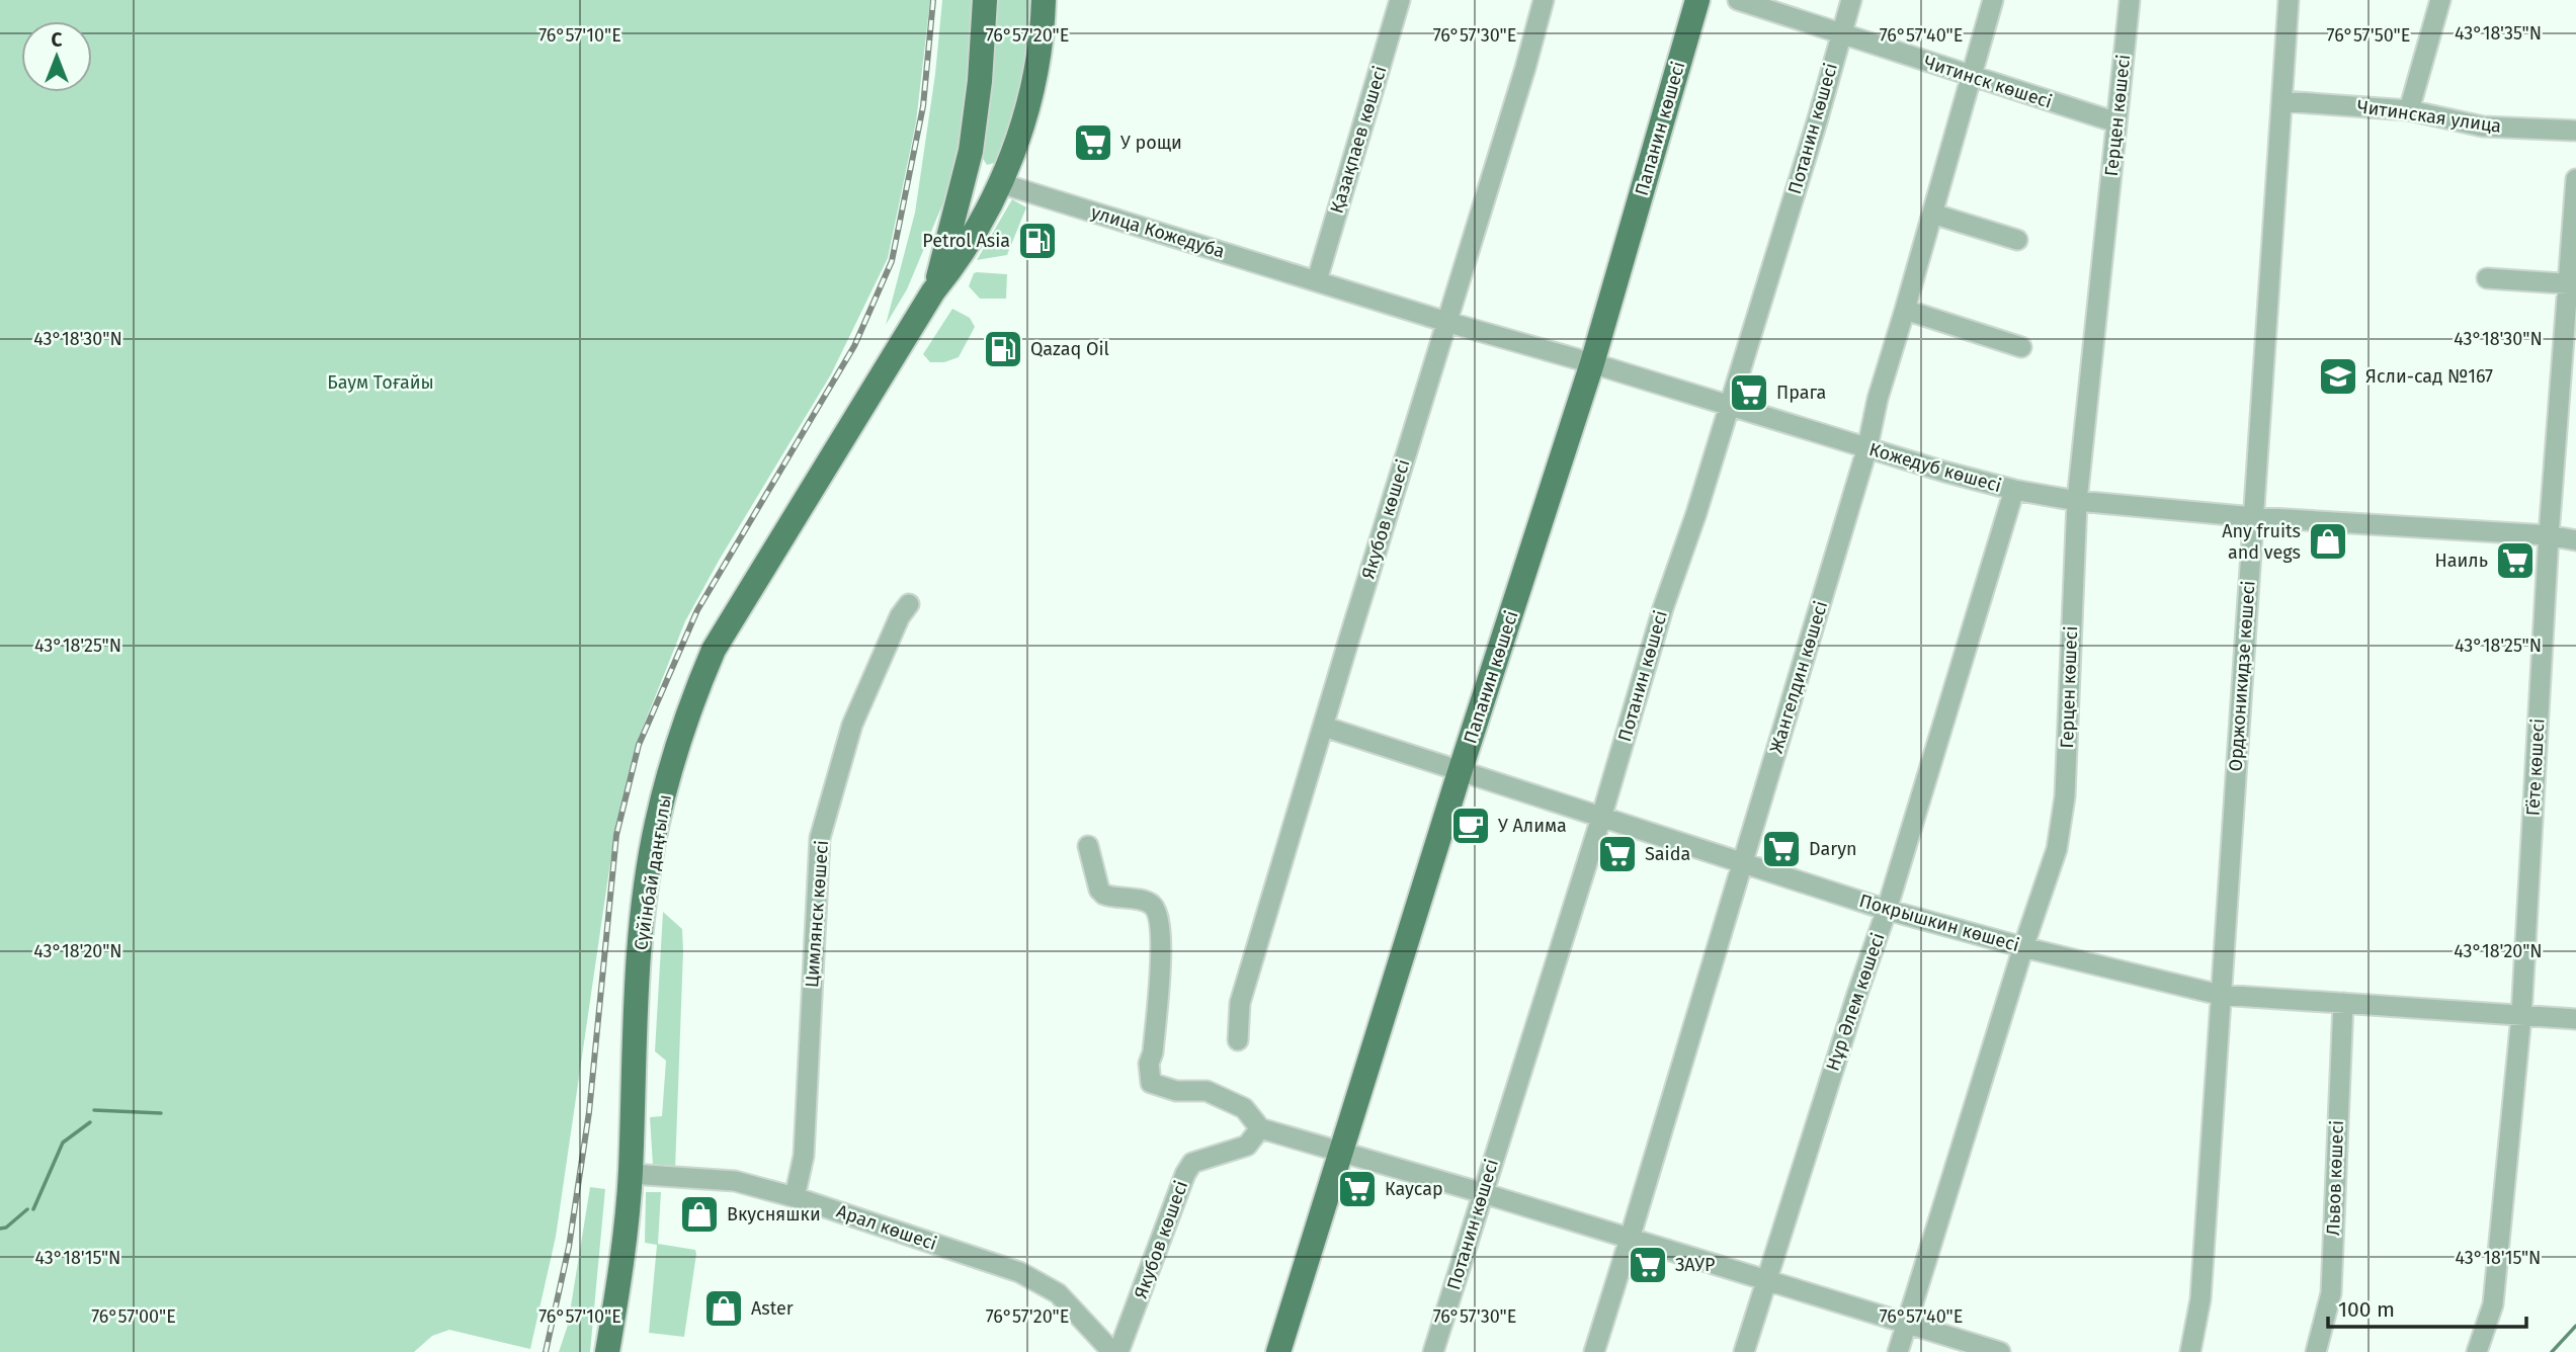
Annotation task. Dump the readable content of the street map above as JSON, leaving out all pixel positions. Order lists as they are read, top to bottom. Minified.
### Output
{"streets":{"main road":["Папанин көшесі","Сүйінбай даңғылы"],"street":["Читинск көшесі","Герцен көшесі","Читинская улица","Потанин көшесі","Қазақпаев көшесі","улица Кожедуба","Кожедуб көшесі","Якубов көшесі","Орджоникидзе көшесі","Жангелдин көшесі","Гёте көшесі","Цимлянск көшесі","Покрышкин көшесі","Нұр Әлем көшесі","Львов көшесі","Арал көшесі"]},"crossings":[["Читинск көшесі","Герцен көшесі"],["Читинск көшесі","Потанин көшесі"],["Читинск көшесі","Жангелдин көшесі"],["Герцен көшесі","Кожедуб көшесі"],["Герцен көшесі","Покрышкин көшесі"],["Читинская улица","Орджоникидзе көшесі"],["Папанин көшесі","Кожедуб көшесі"],["Папанин көшесі","Покрышкин көшесі"],["Потанин көшесі","Кожедуб көшесі"],["Потанин көшесі","Покрышкин көшесі"],["Қазақпаев көшесі","улица Кожедуба"],["Қазақпаев көшесі","Кожедуб көшесі"],["улица Кожедуба","Кожедуб көшесі"],["улица Кожедуба","Сүйінбай даңғылы"],["Кожедуб көшесі","Якубов көшесі"],["Кожедуб көшесі","Орджоникидзе көшесі"],["Кожедуб көшесі","Жангелдин көшесі"],["Кожедуб көшесі","Гёте көшесі"],["Кожедуб көшесі","Нұр Әлем көшесі"],["Якубов көшесі","Покрышкин көшесі"],["Орджоникидзе көшесі","Покрышкин көшесі"],["Жангелдин көшесі","Покрышкин көшесі"],["Гёте көшесі","Покрышкин көшесі"],["Сүйінбай даңғылы","Арал көшесі"],["Цимлянск көшесі","Арал көшесі"],["Покрышкин көшесі","Нұр Әлем көшесі"],["Покрышкин көшесі","Львов көшесі"]],"parks":["Баум Тоғайы"],"places":{"supermarket":["У рощи","Прага","Наиль","Daryn","Saida","Каусар","ЗАУР"],"fuel station":["Petrol Asia","Qazaq Oil"],"school or university":["Ясли-сад №167"],"shop":["Any fruits and vegs","Вкусняшки","Aster"],"cafe":["У Алима"]},"scale_bar":"100 m","north":"top","coordinates":["43°18'35\"N","76°57'10\"E","76°57'20\"E","76°57'30\"E","76°57'40\"E","76°57'50\"E","43°18'30\"N","43°18'25\"N","43°18'20\"N","43°18'15\"N","76°57'00\"E"]}
